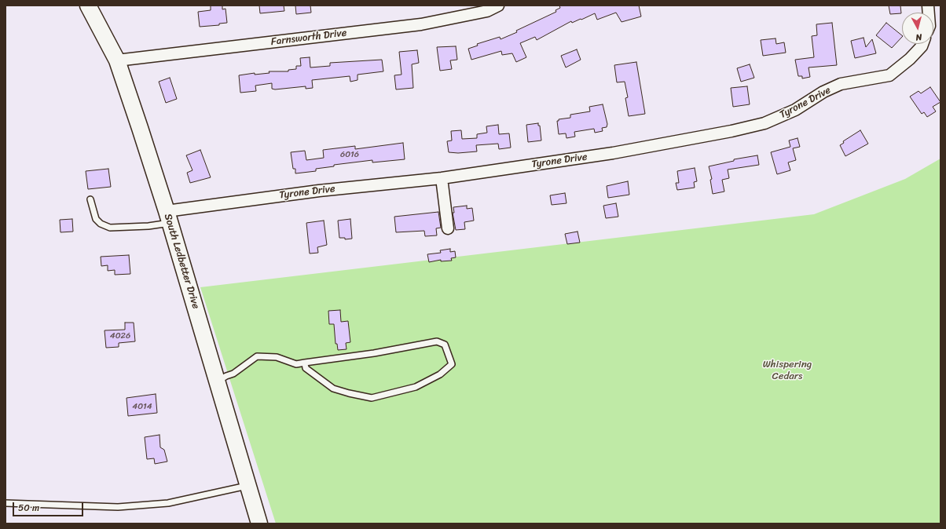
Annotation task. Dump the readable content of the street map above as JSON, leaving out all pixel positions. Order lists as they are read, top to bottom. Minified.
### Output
{"streets":{"street":["Farnsworth Drive","Tyrone Drive","South Ledbetter Drive"]},"crossings":[["Farnsworth Drive","South Ledbetter Drive"],["Tyrone Drive","South Ledbetter Drive"]],"parks":["Whispering Cedars"],"house_numbers":["6016","4026","4014"],"scale_bar":"50 m","north":"bottom"}
